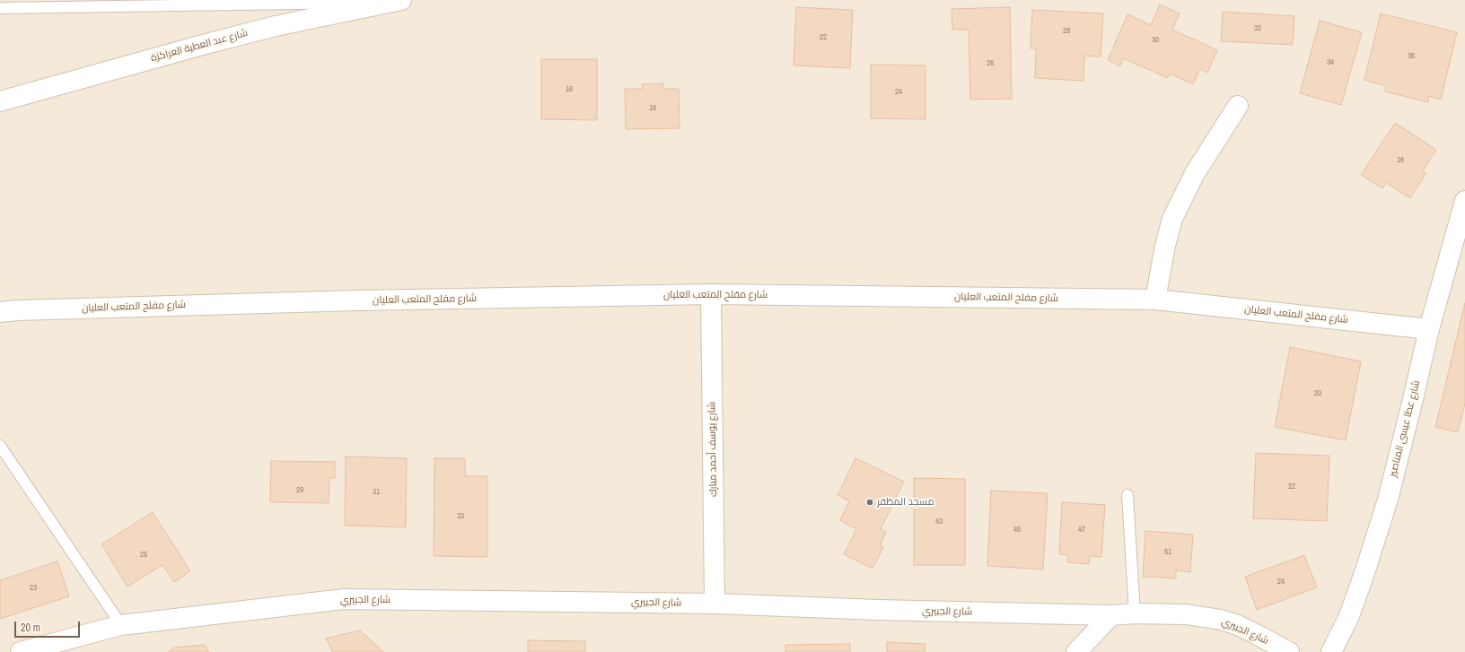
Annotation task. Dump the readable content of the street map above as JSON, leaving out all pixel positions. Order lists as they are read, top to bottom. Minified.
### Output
{"streets":{"street":["شارع عبد العطية العراكزة","شارع مفلح المتعب العليان","شارع عطا عيسى المناصير","شارع يوسف أحمد مبارك","شارع الجبيري"]},"crossings":[["شارع مفلح المتعب العليان","شارع عطا عيسى المناصير"],["شارع مفلح المتعب العليان","شارع يوسف أحمد مبارك"],["شارع يوسف أحمد مبارك","شارع الجبيري"]],"places":["مسجد المظفر"],"house_numbers":["32","28","22","30","36","34","26","16","24","18","16","20","22","29","31","33","43","45","47","51","25","24","23"],"scale_bar":"20 m"}
